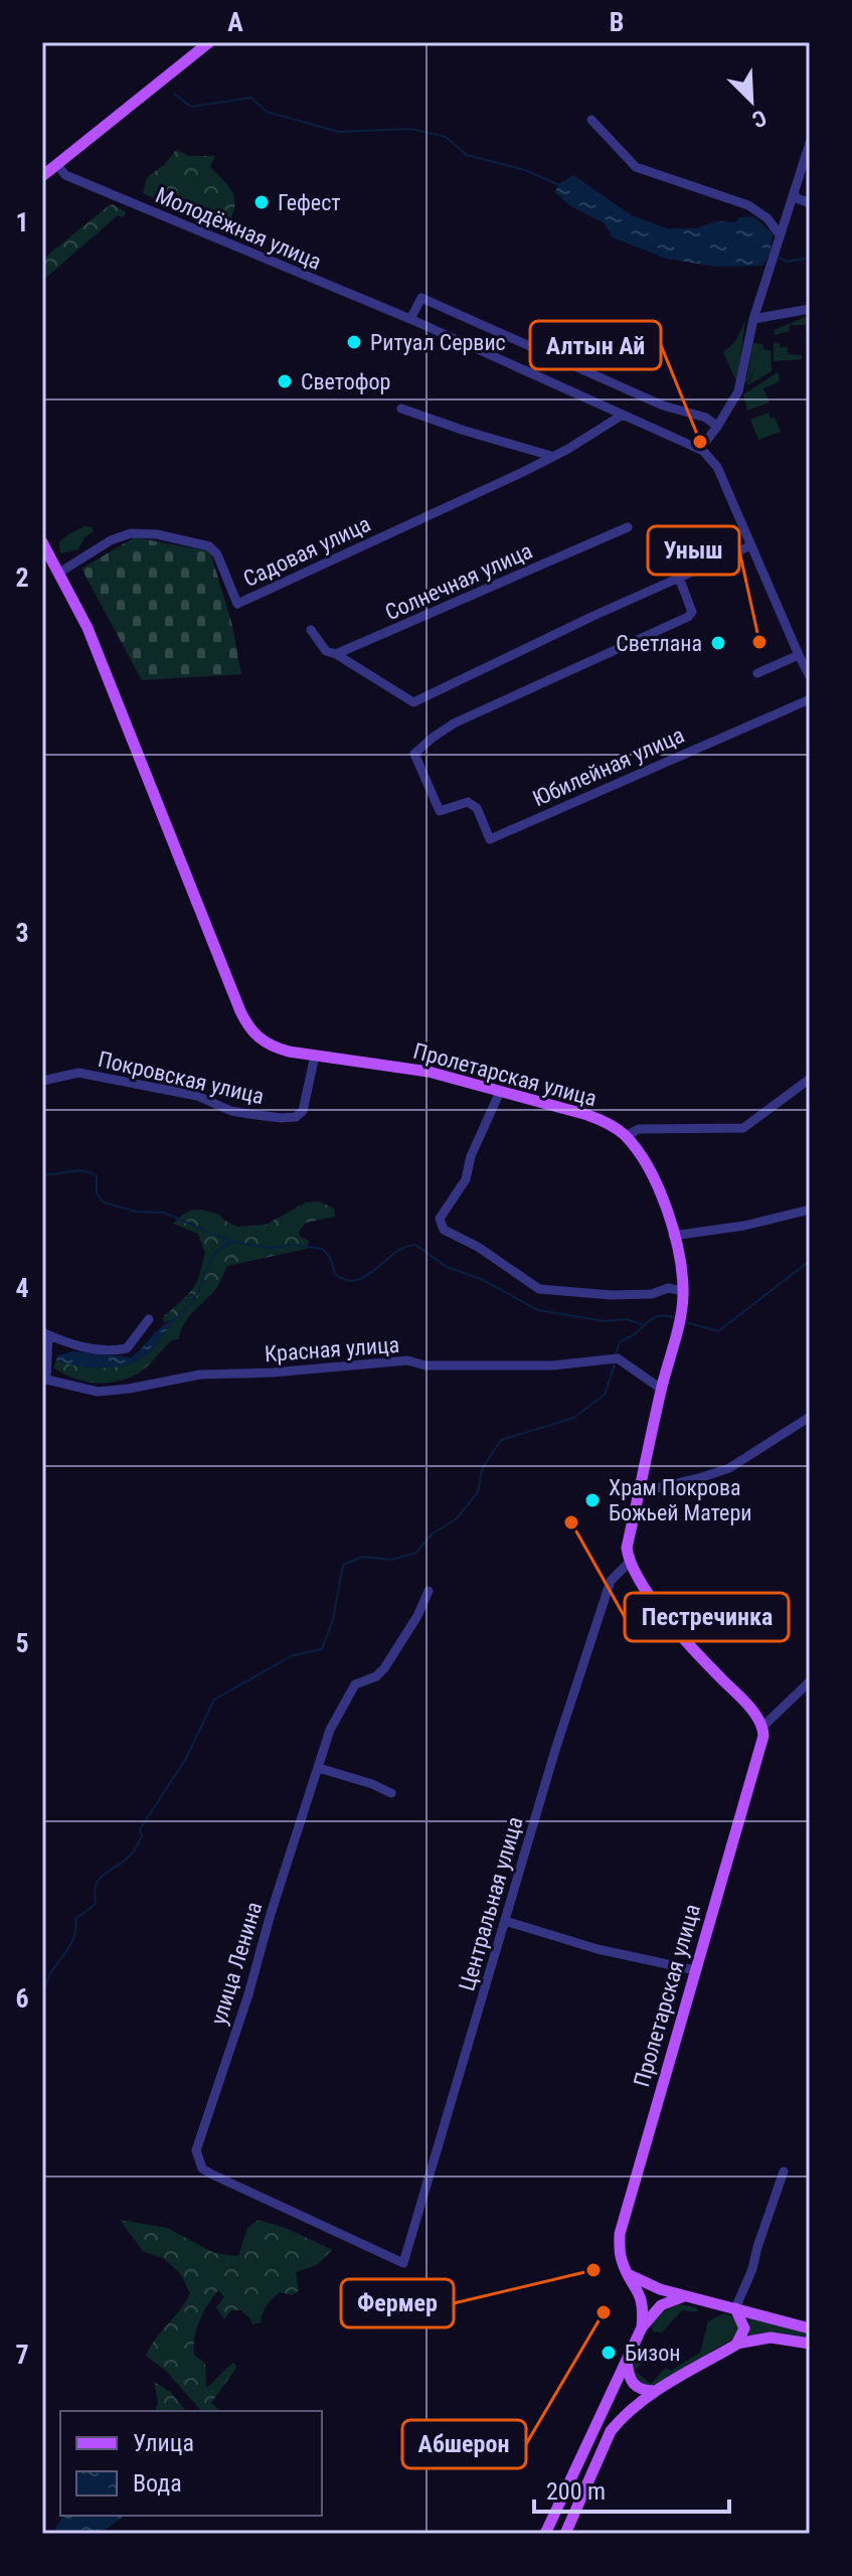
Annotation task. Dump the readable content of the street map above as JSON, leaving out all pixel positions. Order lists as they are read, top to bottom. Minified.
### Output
{"streets":{"main road":["Пролетарская улица"],"street":["Молодёжная улица","Садовая улица","Солнечная улица","Юбилейная улица","Покровская улица","Красная улица","Центральная улица","улица Ленина"]},"crossings":[["Садовая улица","Пролетарская улица"],["Пролетарская улица","Покровская улица"],["Пролетарская улица","Красная улица"],["Пролетарская улица","Центральная улица"],["Центральная улица","улица Ленина"]],"places":["Гефест","Ритуал Сервис","Светофор","Алтын Ай","Уныш","Светлана","Храм Покрова Божьей Матери","Пестречинка","Фермер","Абшерон","Бизон"],"legend":["Улица","Вода"],"scale_bar":"200 m","north":"bottom right","grid":{"columns":["A","B"],"rows":["1","2","3","4","5","6","7"]}}
